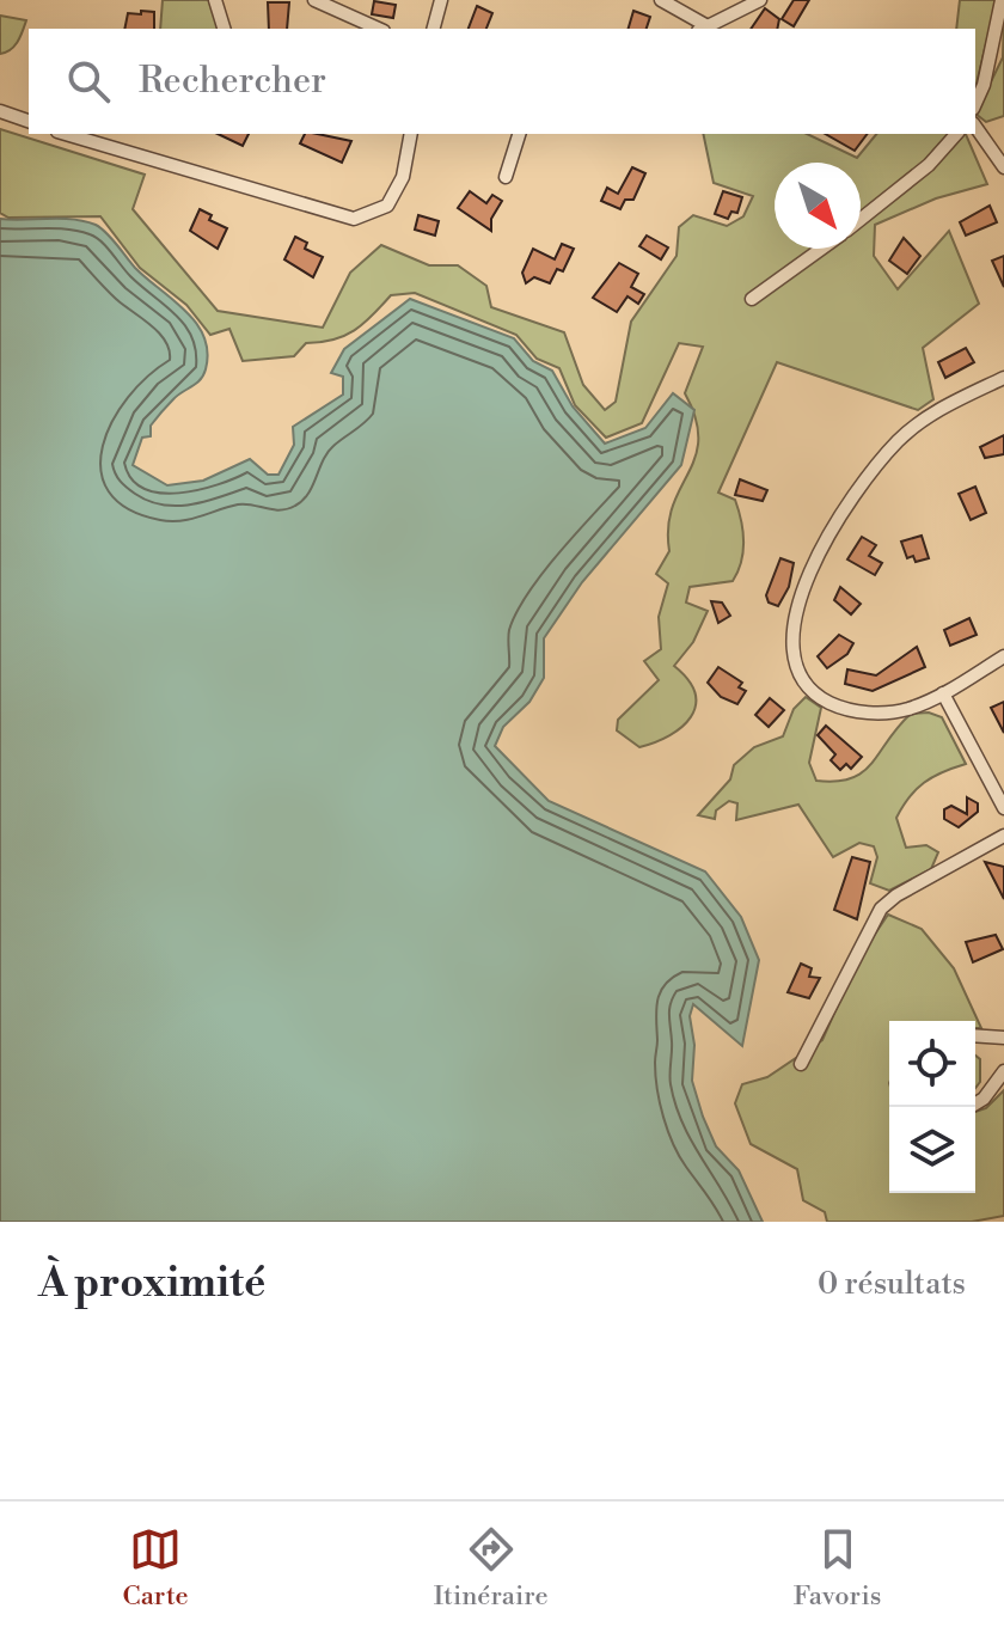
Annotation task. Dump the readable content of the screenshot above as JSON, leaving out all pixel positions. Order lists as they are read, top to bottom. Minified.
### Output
{"north":"bottom right","page":{"search":"Rechercher","heading":["À proximité","0 résultats"],"nav":["Carte","Itinéraire","Favoris"]}}
